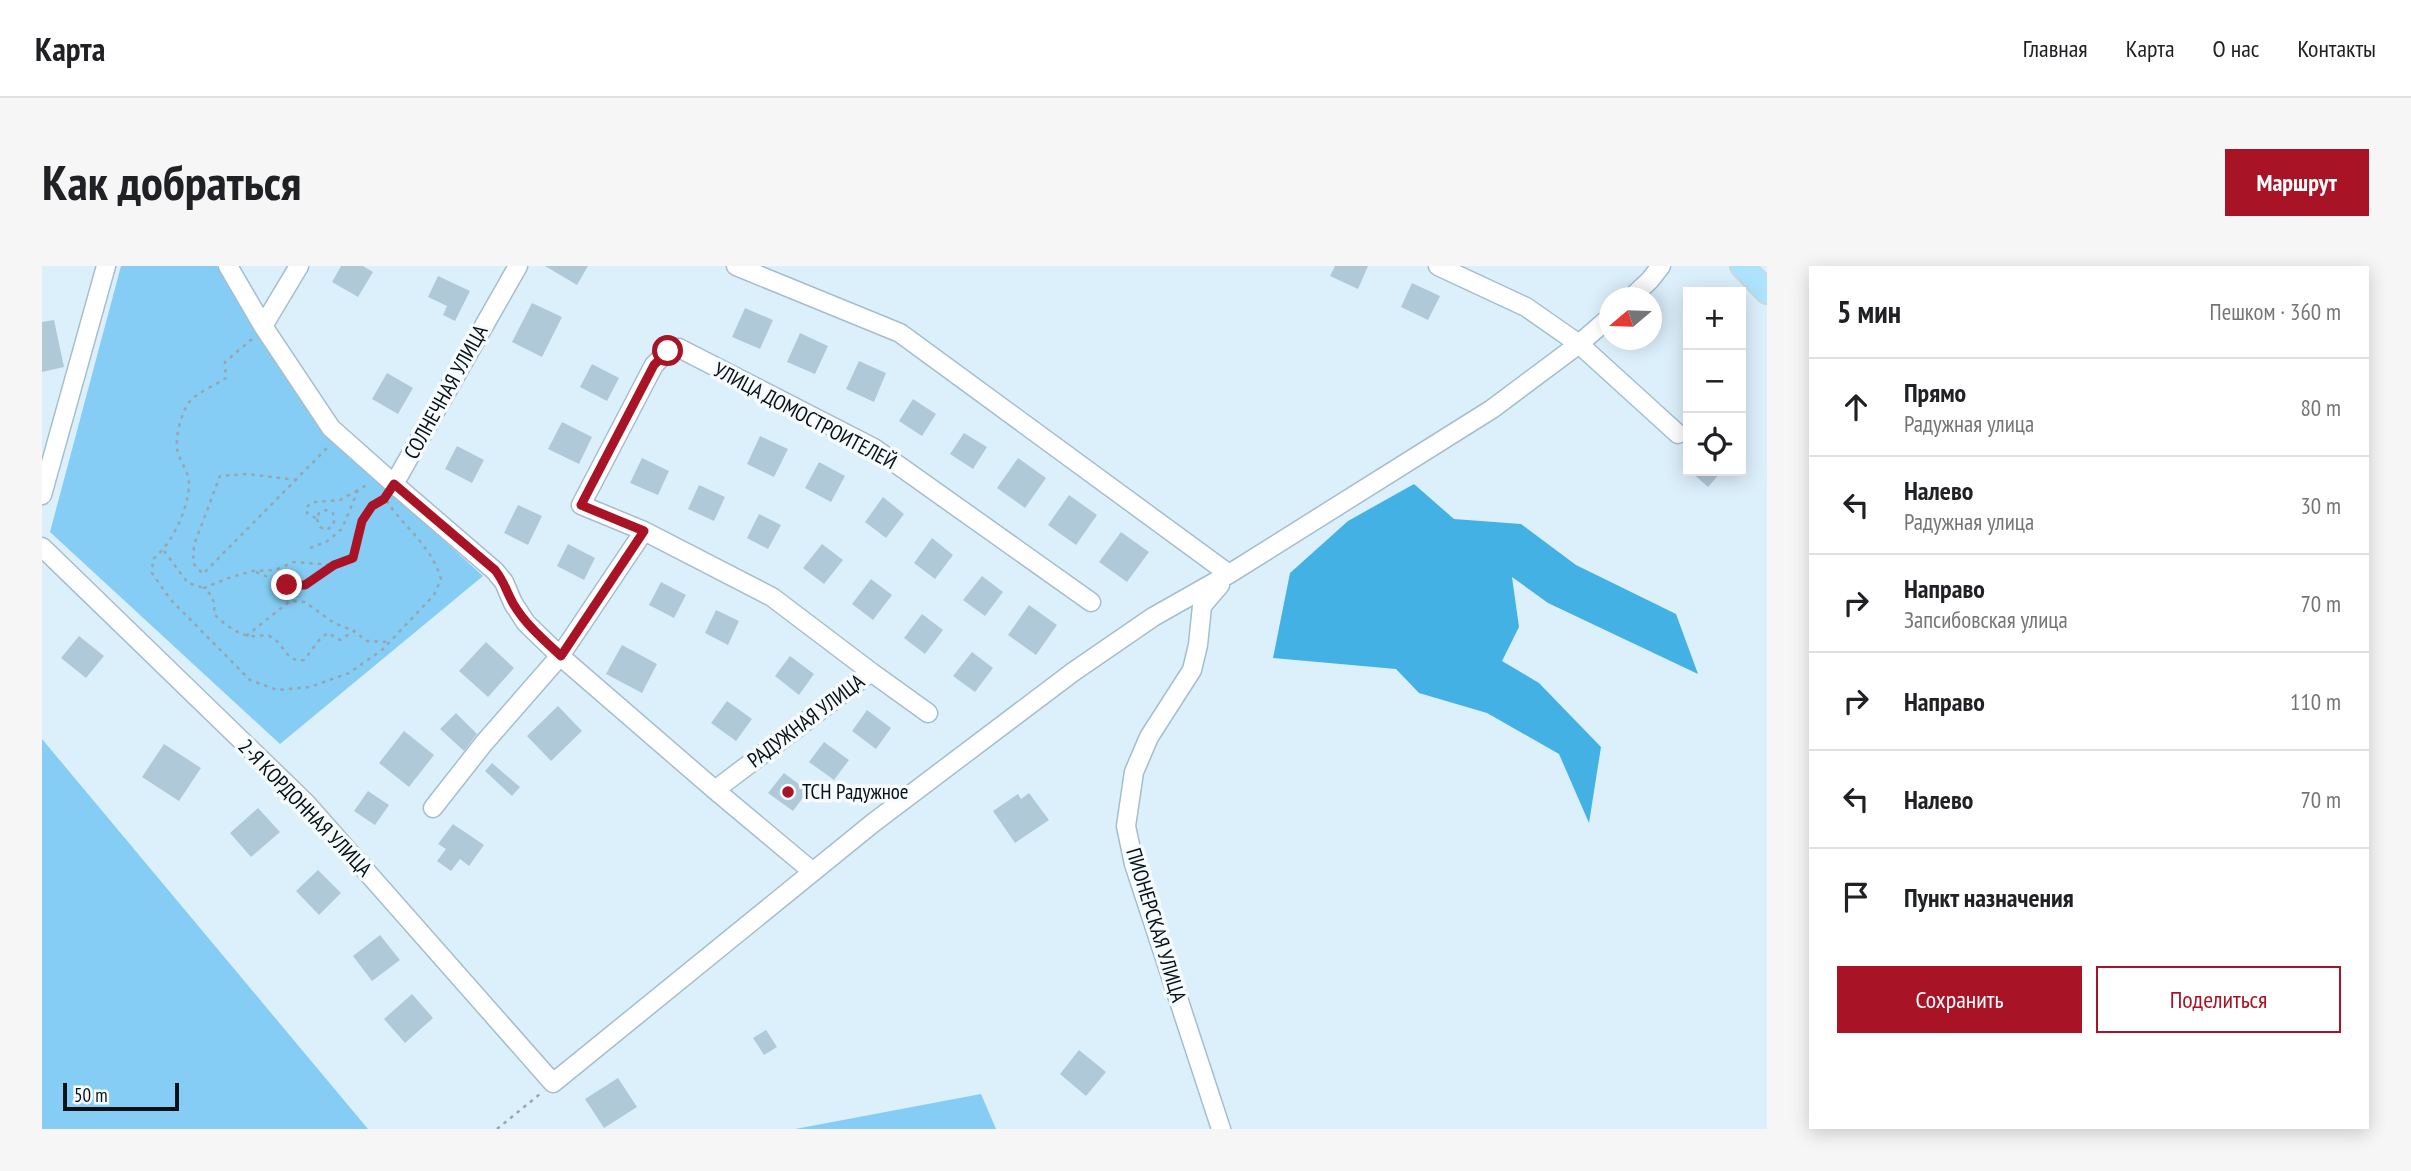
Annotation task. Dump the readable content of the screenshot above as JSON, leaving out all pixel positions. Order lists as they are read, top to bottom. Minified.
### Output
{"streets":{"street":["СОЛНЕЧНАЯ УЛИЦА","УЛИЦА ДОМОСТРОИТЕЛЕЙ","РАДУЖНАЯ УЛИЦА","2-Я КОРДОННАЯ УЛИЦА","ПИОНЕРСКАЯ УЛИЦА"]},"crossings":[["УЛИЦА ДОМОСТРОИТЕЛЕЙ","РАДУЖНАЯ УЛИЦА"]],"places":["ТСН Радужное"],"scale_bar":"50 m","north":"left","page":{"header":"Карта","nav":["Главная","Карта","О нас","Контакты"],"buttons":["Маршрут",["Сохранить","Поделиться"]],"title":"Как добраться","heading":["5 мин","Пешком · 360 m"],"map_buttons":["+","−"],"list":[["Прямо","Радужная улица","80 m"],["Налево","Радужная улица","30 m"],["Направо","Запсибовская улица","70 m"],["Направо","110 m"],["Налево","70 m"],"Пункт назначения"],"scale":"50 m"}}
